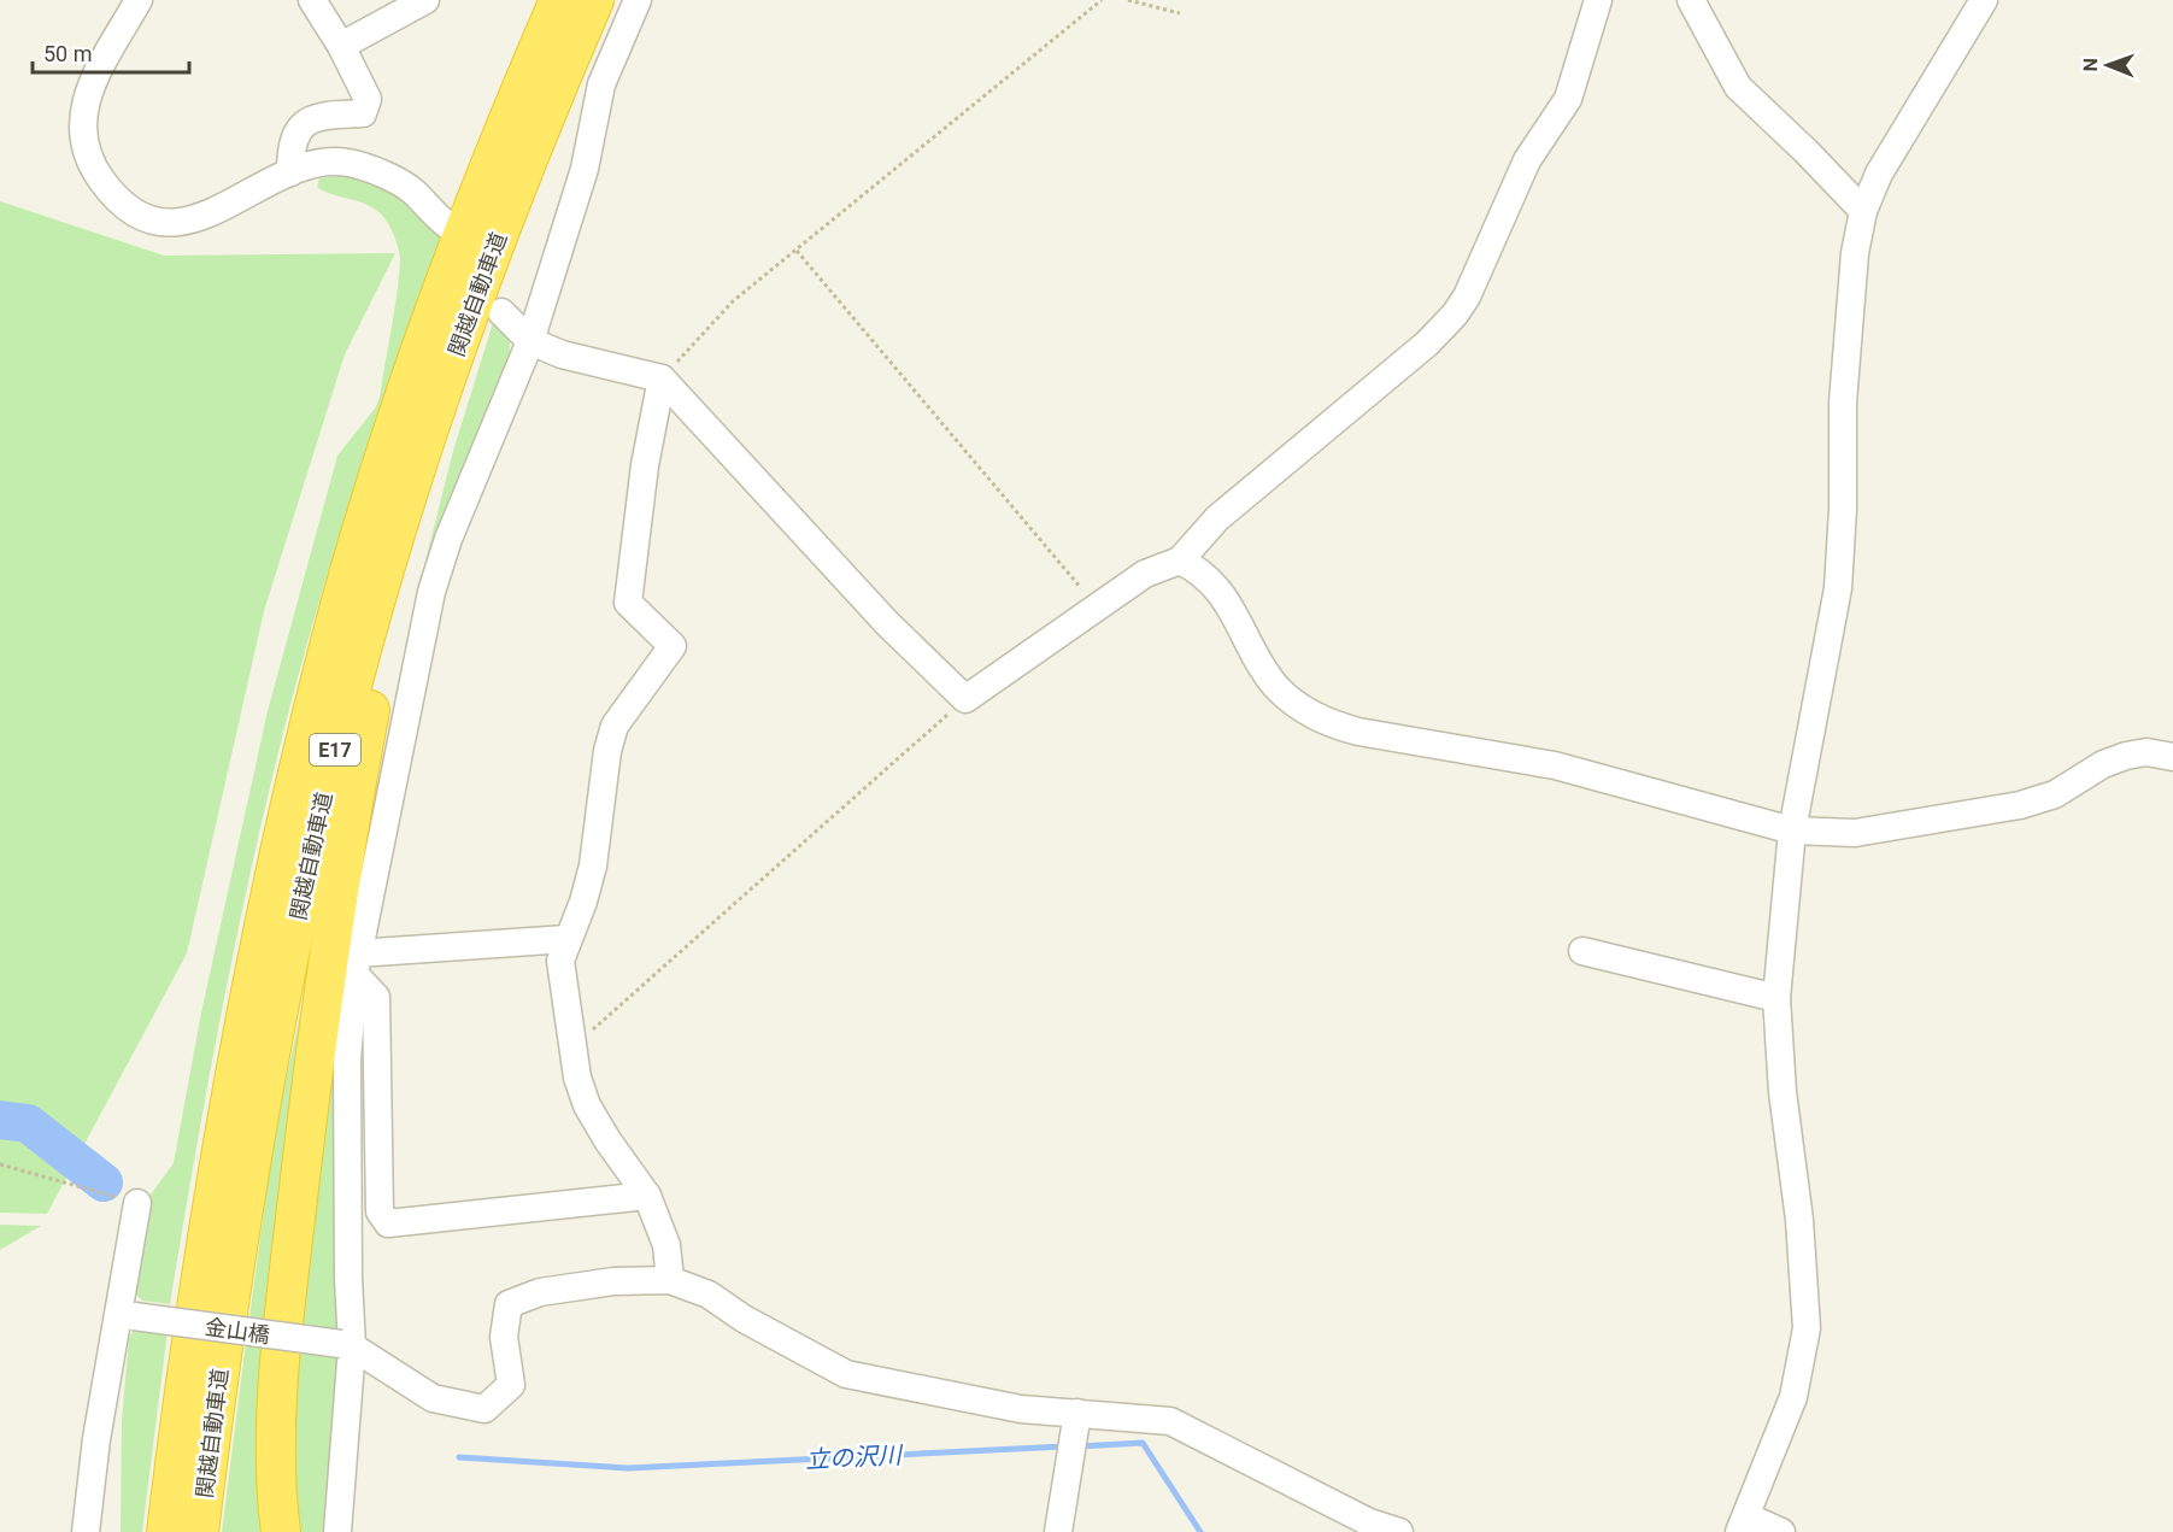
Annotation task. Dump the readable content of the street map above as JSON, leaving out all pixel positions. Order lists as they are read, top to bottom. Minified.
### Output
{"streets":{"highway":["関越自動車道","E17"],"street":["金山橋"]},"water":["立の沢川"],"scale_bar":"50 m","north":"left"}
